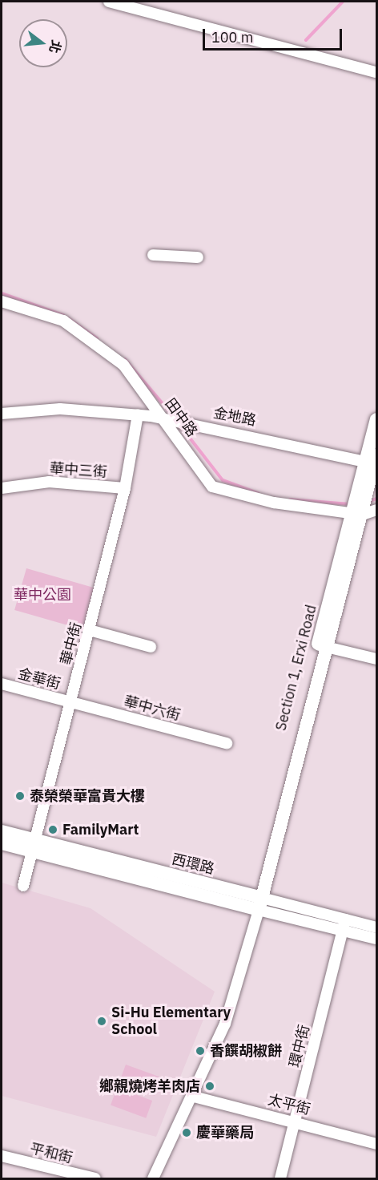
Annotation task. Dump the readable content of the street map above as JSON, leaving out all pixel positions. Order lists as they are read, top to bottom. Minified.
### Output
{"streets":{"main road":["Section 1, Erxi Road","西環路"],"street":["金地路","田中路","華中三街","華中街","金華街","華中六街","環中街","太平街","平和街"]},"crossings":[["金地路","田中路"],["金地路","華中街"],["金地路","Section 1, Erxi Road"],["田中路","Section 1, Erxi Road"],["華中三街","華中街"],["華中街","金華街"],["華中街","華中六街"],["華中街","西環路"],["Section 1, Erxi Road","西環路"],["Section 1, Erxi Road","太平街"],["金華街","華中六街"],["西環路","環中街"],["環中街","太平街"]],"parks":["華中公園"],"places":["泰榮榮華富貴大樓","FamilyMart","Si-Hu Elementary School","香饌胡椒餅","鄉親燒烤羊肉店","慶華藥局"],"scale_bar":"100 m","north":"right"}
